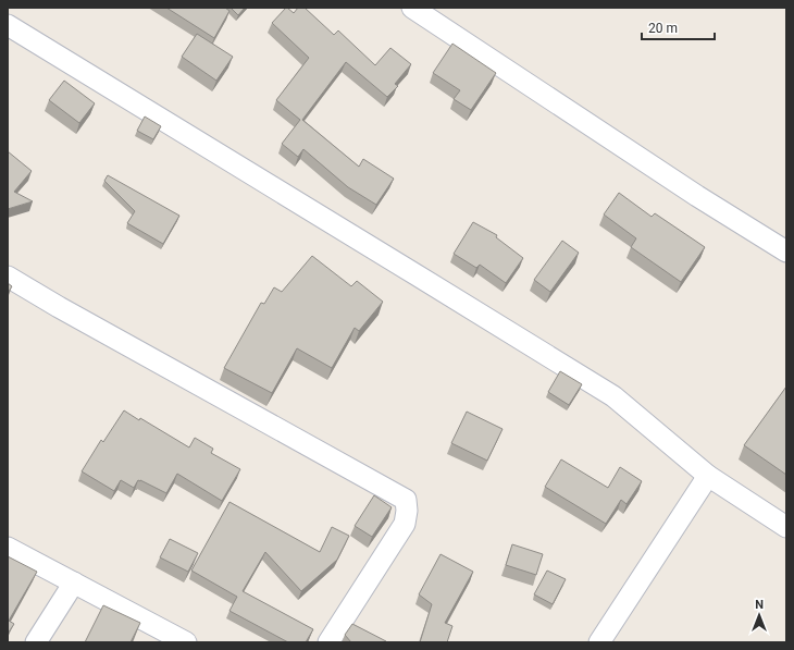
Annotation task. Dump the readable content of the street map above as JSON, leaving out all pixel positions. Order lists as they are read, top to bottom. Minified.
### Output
{"scale_bar":"20 m","north":"top"}
